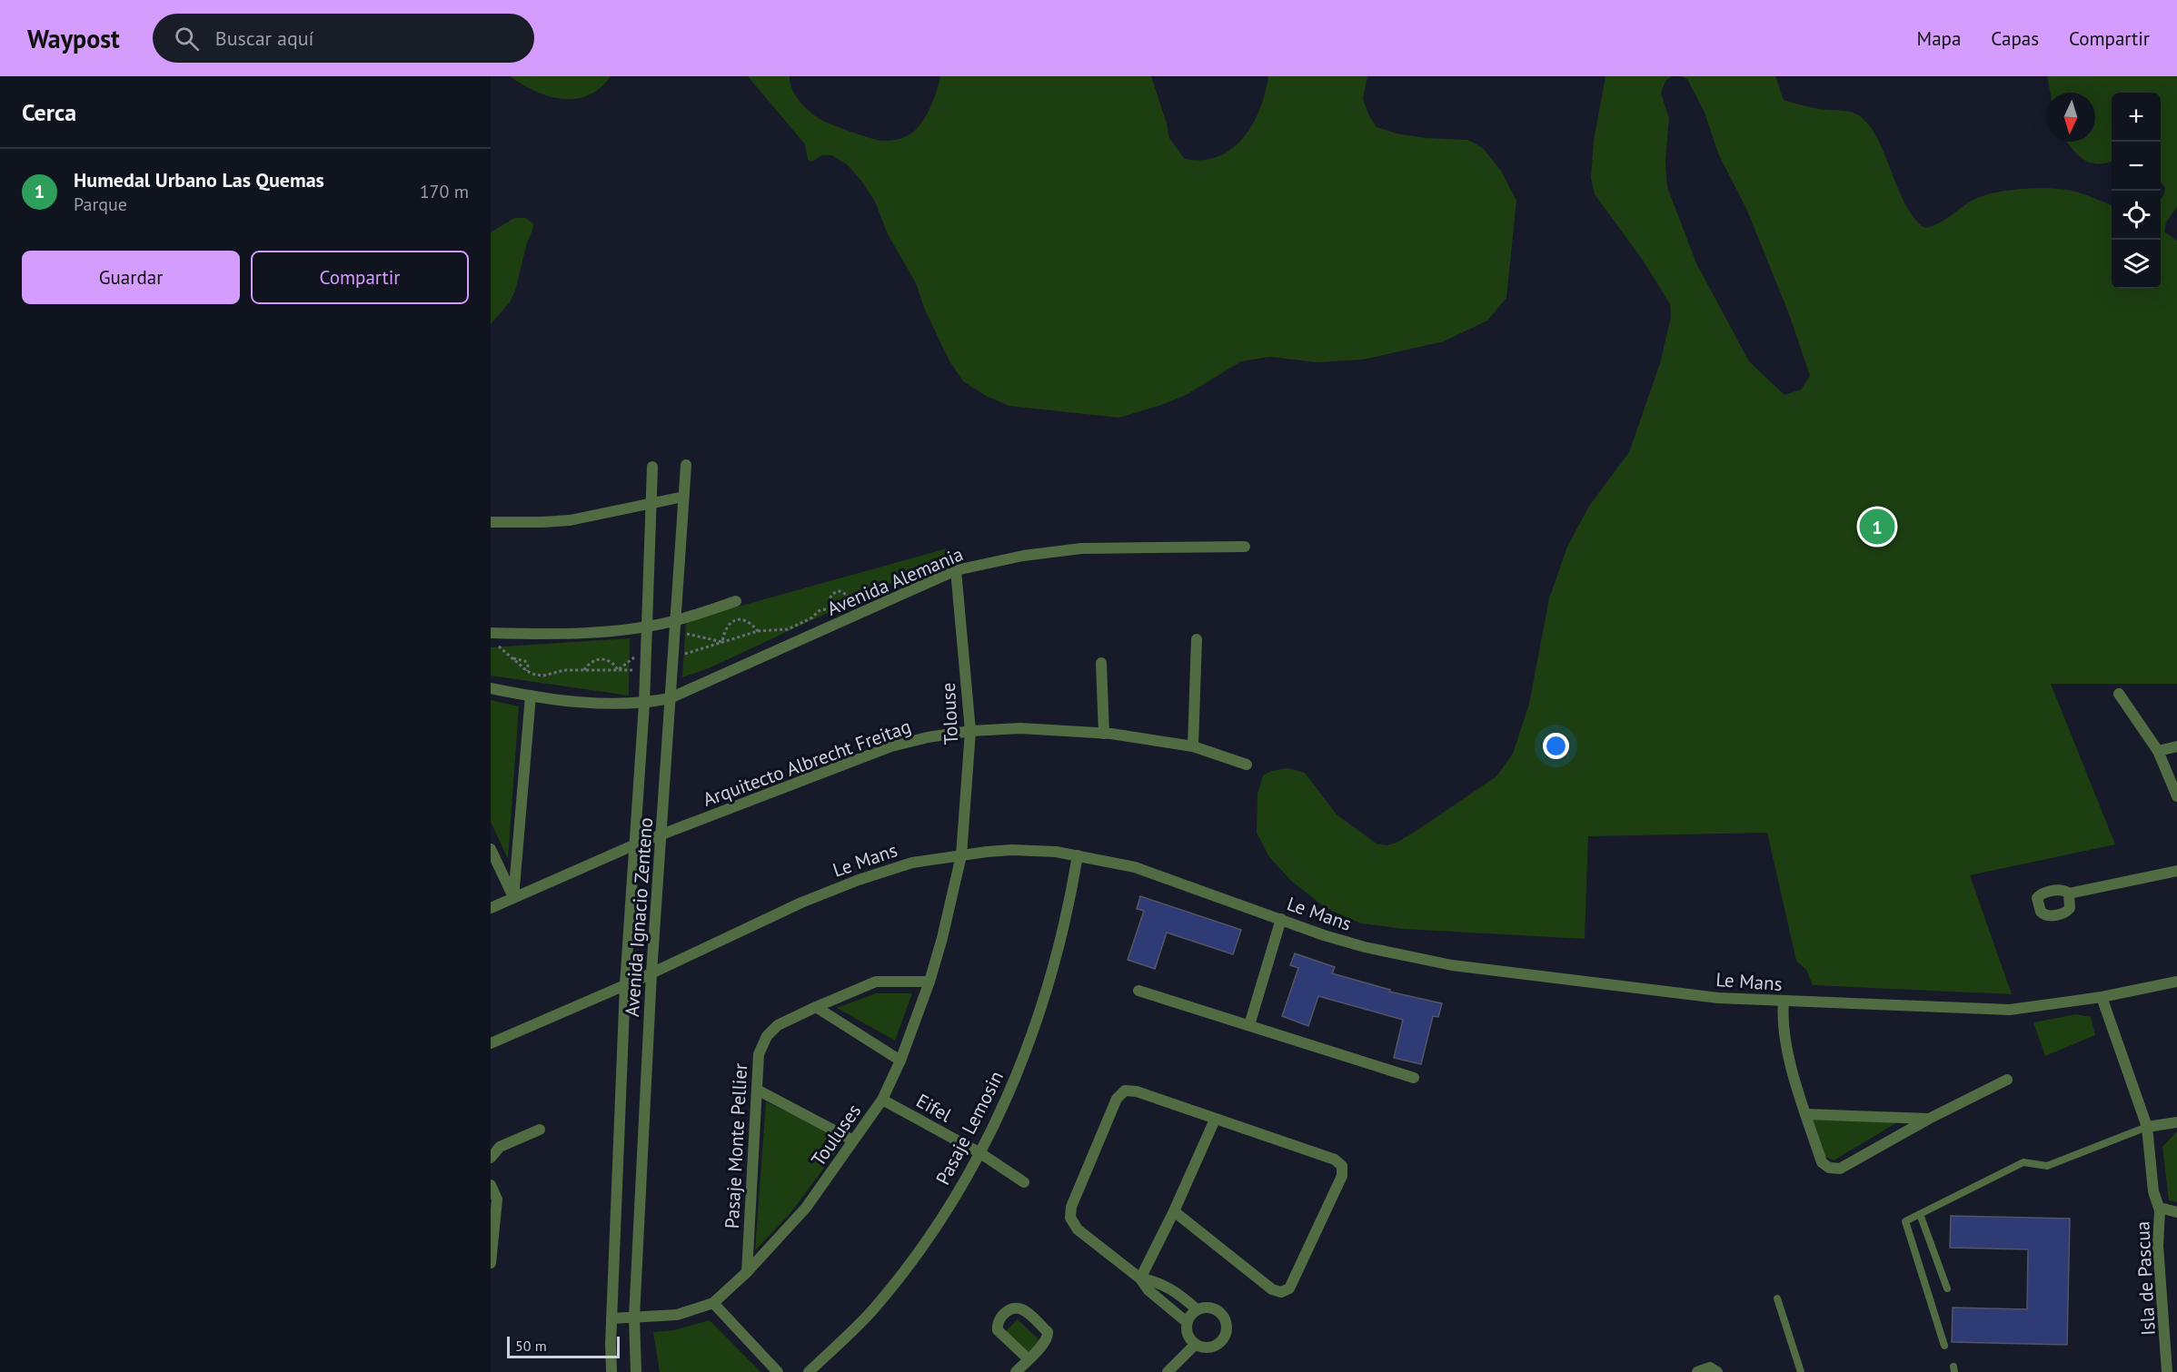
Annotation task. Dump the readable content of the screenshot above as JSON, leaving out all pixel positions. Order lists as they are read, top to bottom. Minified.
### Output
{"streets":{"street":["Avenida Alemania","Tolouse","Arquitecto Albrecht Freitag","Le Mans","Avenida Ignacio Zenteno","Eifel","Pasaje Lemosin","Touluses","Pasaje Monte Pellier","Isla de Pascua"]},"crossings":[["Avenida Alemania","Tolouse"],["Avenida Alemania","Avenida Ignacio Zenteno"],["Tolouse","Arquitecto Albrecht Freitag"],["Tolouse","Le Mans"],["Tolouse","Touluses"],["Arquitecto Albrecht Freitag","Avenida Ignacio Zenteno"],["Le Mans","Avenida Ignacio Zenteno"],["Le Mans","Pasaje Lemosin"],["Le Mans","Touluses"],["Le Mans","Isla de Pascua"],["Avenida Ignacio Zenteno","Touluses"],["Eifel","Pasaje Lemosin"],["Eifel","Touluses"],["Touluses","Pasaje Monte Pellier"]],"scale_bar":"50 m","north":"bottom","page":{"header":"Waypost","search":"Buscar aquí","nav":["Mapa","Capas","Compartir"],"heading":"Cerca","map_buttons":["+","−"],"list":[{"mark":"1","name":"Humedal Urbano Las Quemas","note":"Parque","value":"170 m"}],"buttons":["Guardar","Compartir"],"pins":"1","scale":"50 m"}}
